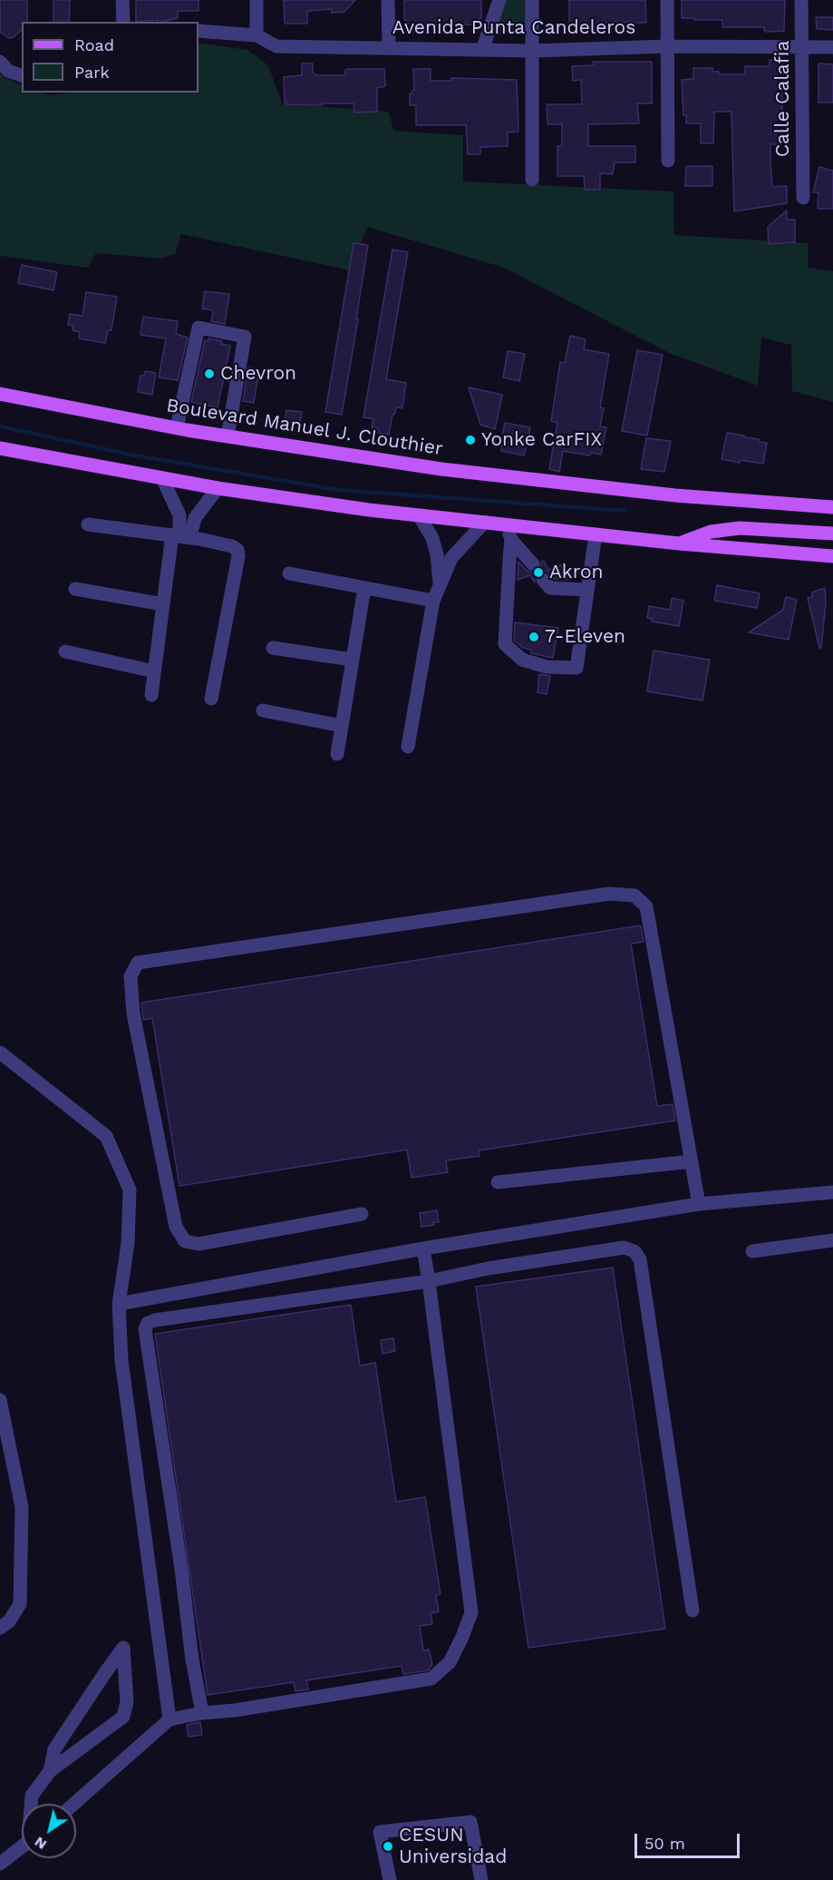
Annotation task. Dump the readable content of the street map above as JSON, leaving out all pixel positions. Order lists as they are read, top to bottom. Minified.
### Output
{"streets":{"main road":["Boulevard Manuel J. Clouthier"],"street":["Avenida Punta Candeleros","Calle Calafia"]},"crossings":[["Avenida Punta Candeleros","Calle Calafia"]],"places":["Chevron","Yonke CarFIX","Akron","7-Eleven","CESUN Universidad"],"legend":["Road","Park"],"scale_bar":"50 m","north":"bottom left"}
